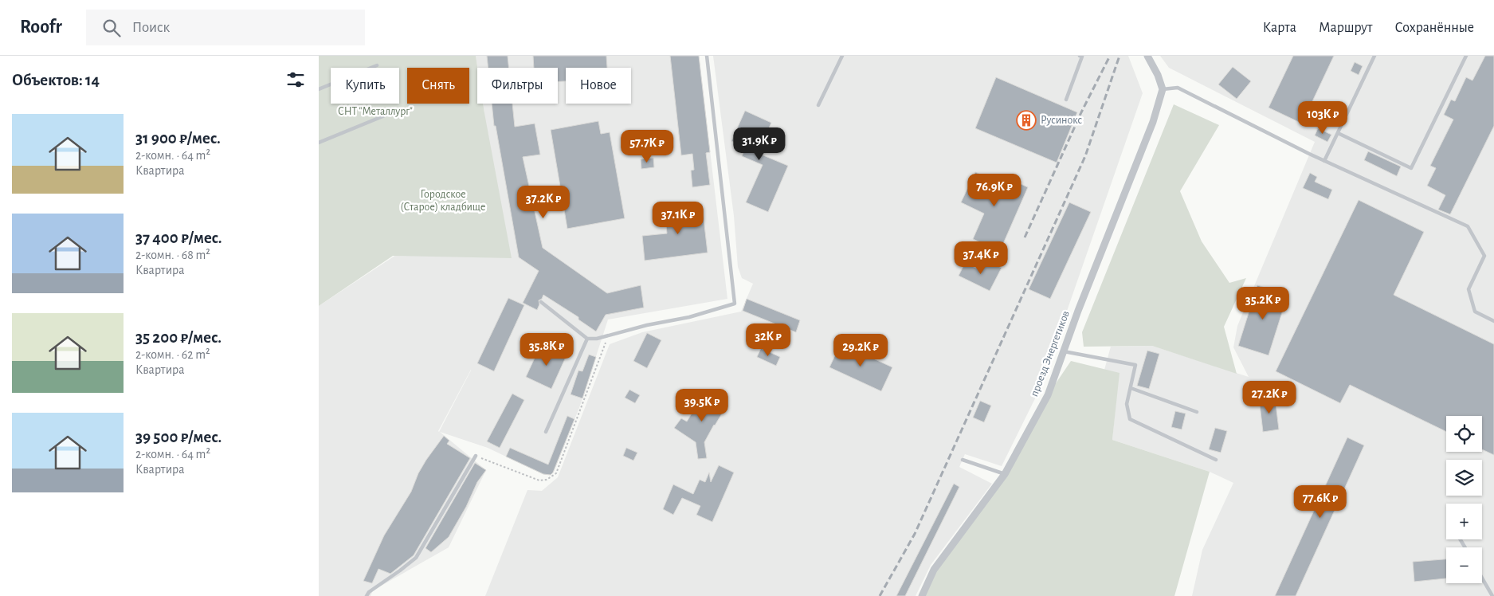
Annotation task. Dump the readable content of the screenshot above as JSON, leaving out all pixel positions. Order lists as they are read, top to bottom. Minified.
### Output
{"streets":{"street":["проезд Энергетиков"]},"parks":["СНТ \"Металлург\"","Городское (Старое) кладбище"],"places":{"building":["Русинокс"]},"page":{"header":"Roofr","search":"Поиск","nav":["Карта","Маршрут","Сохранённые"],"heading":"Объектов: 14","chip":["Купить","Снять","Фильтры","Новое"],"price":["103K ₽","31.9K ₽","57.7K ₽","76.9K ₽","37.2K ₽","37.1K ₽","37.4K ₽","35.2K ₽","32K ₽","35.8K ₽","29.2K ₽","27.2K ₽","39.5K ₽","77.6K ₽"],"list":[{"name":"31 900 ₽/мес.","note":"2-комн. · 64 m² · Квартира"},{"name":"37 400 ₽/мес.","note":"2-комн. · 68 m² · Квартира"},{"name":"35 200 ₽/мес.","note":"2-комн. · 62 m² · Квартира"},{"name":"39 500 ₽/мес.","note":"2-комн. · 64 m² · Квартира"}],"map_buttons":["+","−"]}}
